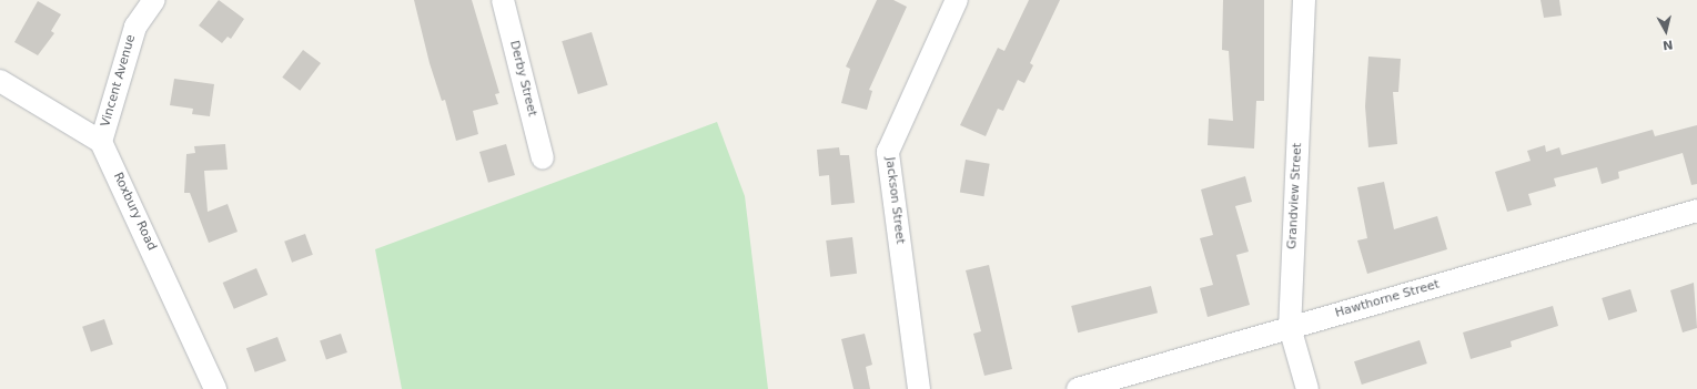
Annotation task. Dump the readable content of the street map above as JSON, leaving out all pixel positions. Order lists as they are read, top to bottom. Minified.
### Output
{"streets":{"street":["Derby Street","Vincent Avenue","Grandview Street","Jackson Street","Roxbury Road","Hawthorne Street"]},"crossings":[["Vincent Avenue","Roxbury Road"],["Grandview Street","Hawthorne Street"]],"north":"bottom"}
